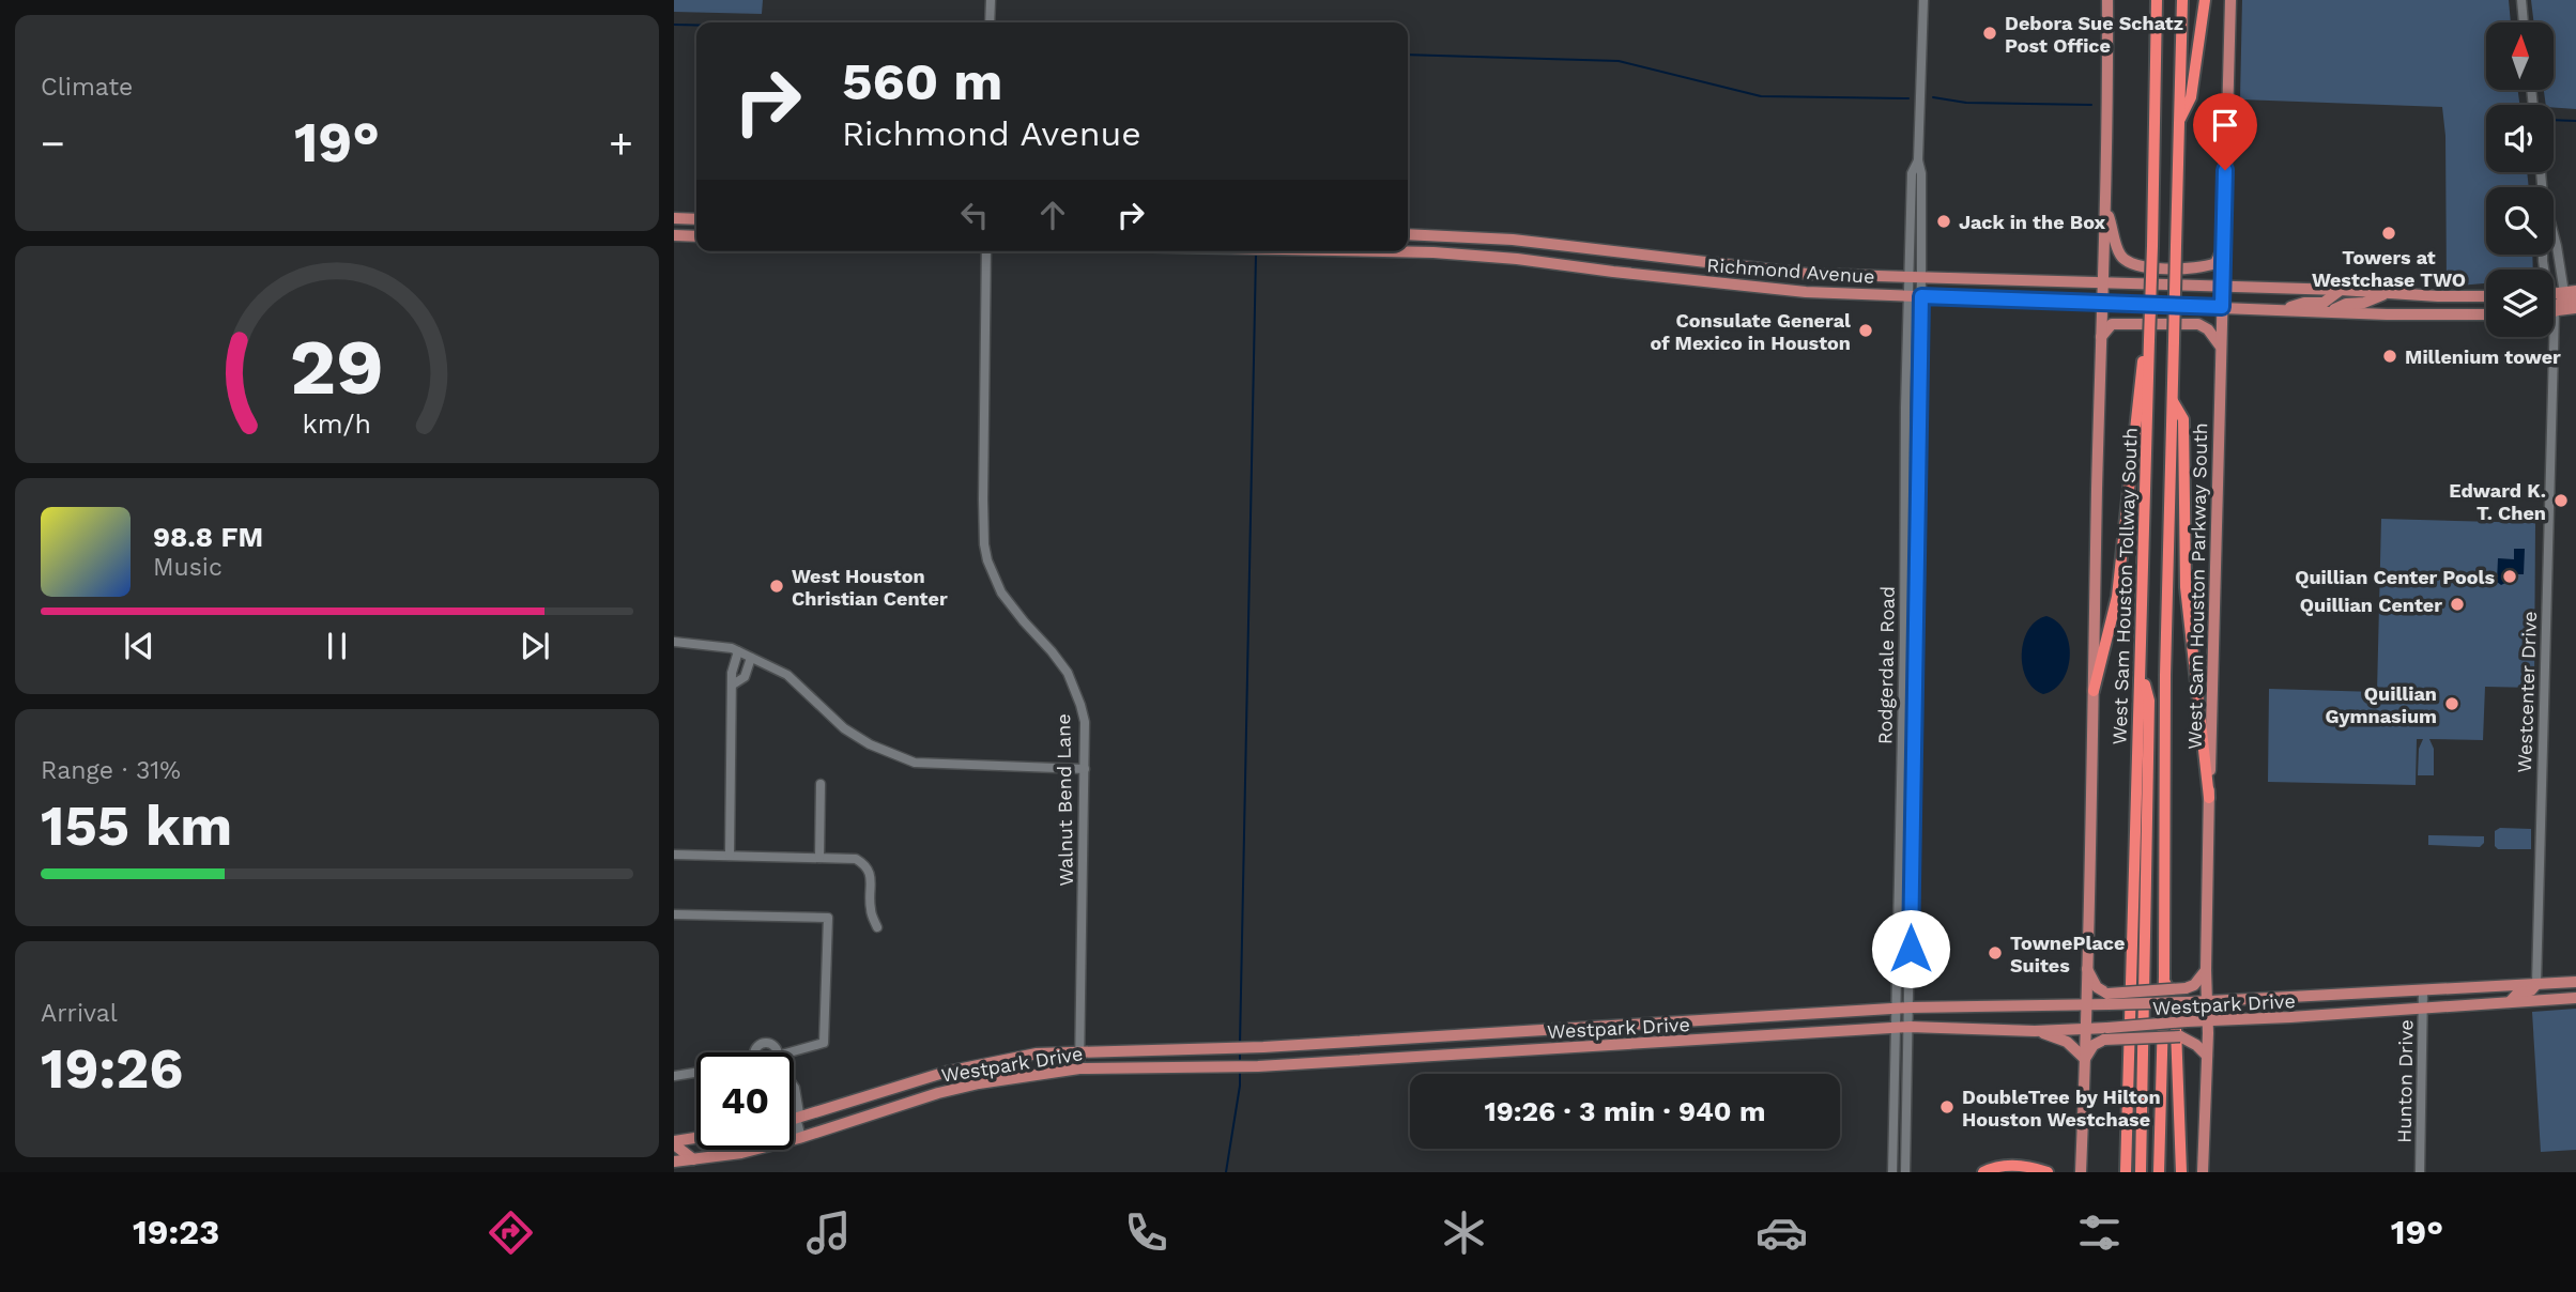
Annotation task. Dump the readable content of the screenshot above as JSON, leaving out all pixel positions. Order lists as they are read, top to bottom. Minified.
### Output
{"streets":{"highway":["West Sam Houston Tollway South"],"main road":["Richmond Avenue","West Sam Houston Parkway South","Westpark Drive"],"street":["Rodgerdale Road","Westcenter Drive","Walnut Bend Lane","Hunton Drive"]},"crossings":[["Richmond Avenue","West Sam Houston Parkway South"],["Richmond Avenue","Rodgerdale Road"],["West Sam Houston Parkway South","Westpark Drive"],["Rodgerdale Road","Westpark Drive"],["Westcenter Drive","Westpark Drive"],["Walnut Bend Lane","Westpark Drive"],["Westpark Drive","Hunton Drive"]],"places":["Debora Sue Schatz Post Office","Jack in the Box","Towers at Westchase TWO","Consulate General of Mexico in Houston","Millenium tower","Edward K. T. Chen","Quillian Center Pools","West Houston Christian Center","Quillian Center","Quillian Gymnasium","TownePlace Suites","DoubleTree by Hilton Houston Westchase"],"north":"top","page":{"tile":["Climate",["Range · 31%","155 km"],["Arrival","19:26"]],"turn":["560 m","Richmond Avenue"],"heat":["−","19°","+"],"song":["98.8 FM","Music"],"limit":"40","trip":"19:26 · 3 min · 940 m","tabs":["19:23","19°"],"gauge":["29","km/h"]}}
